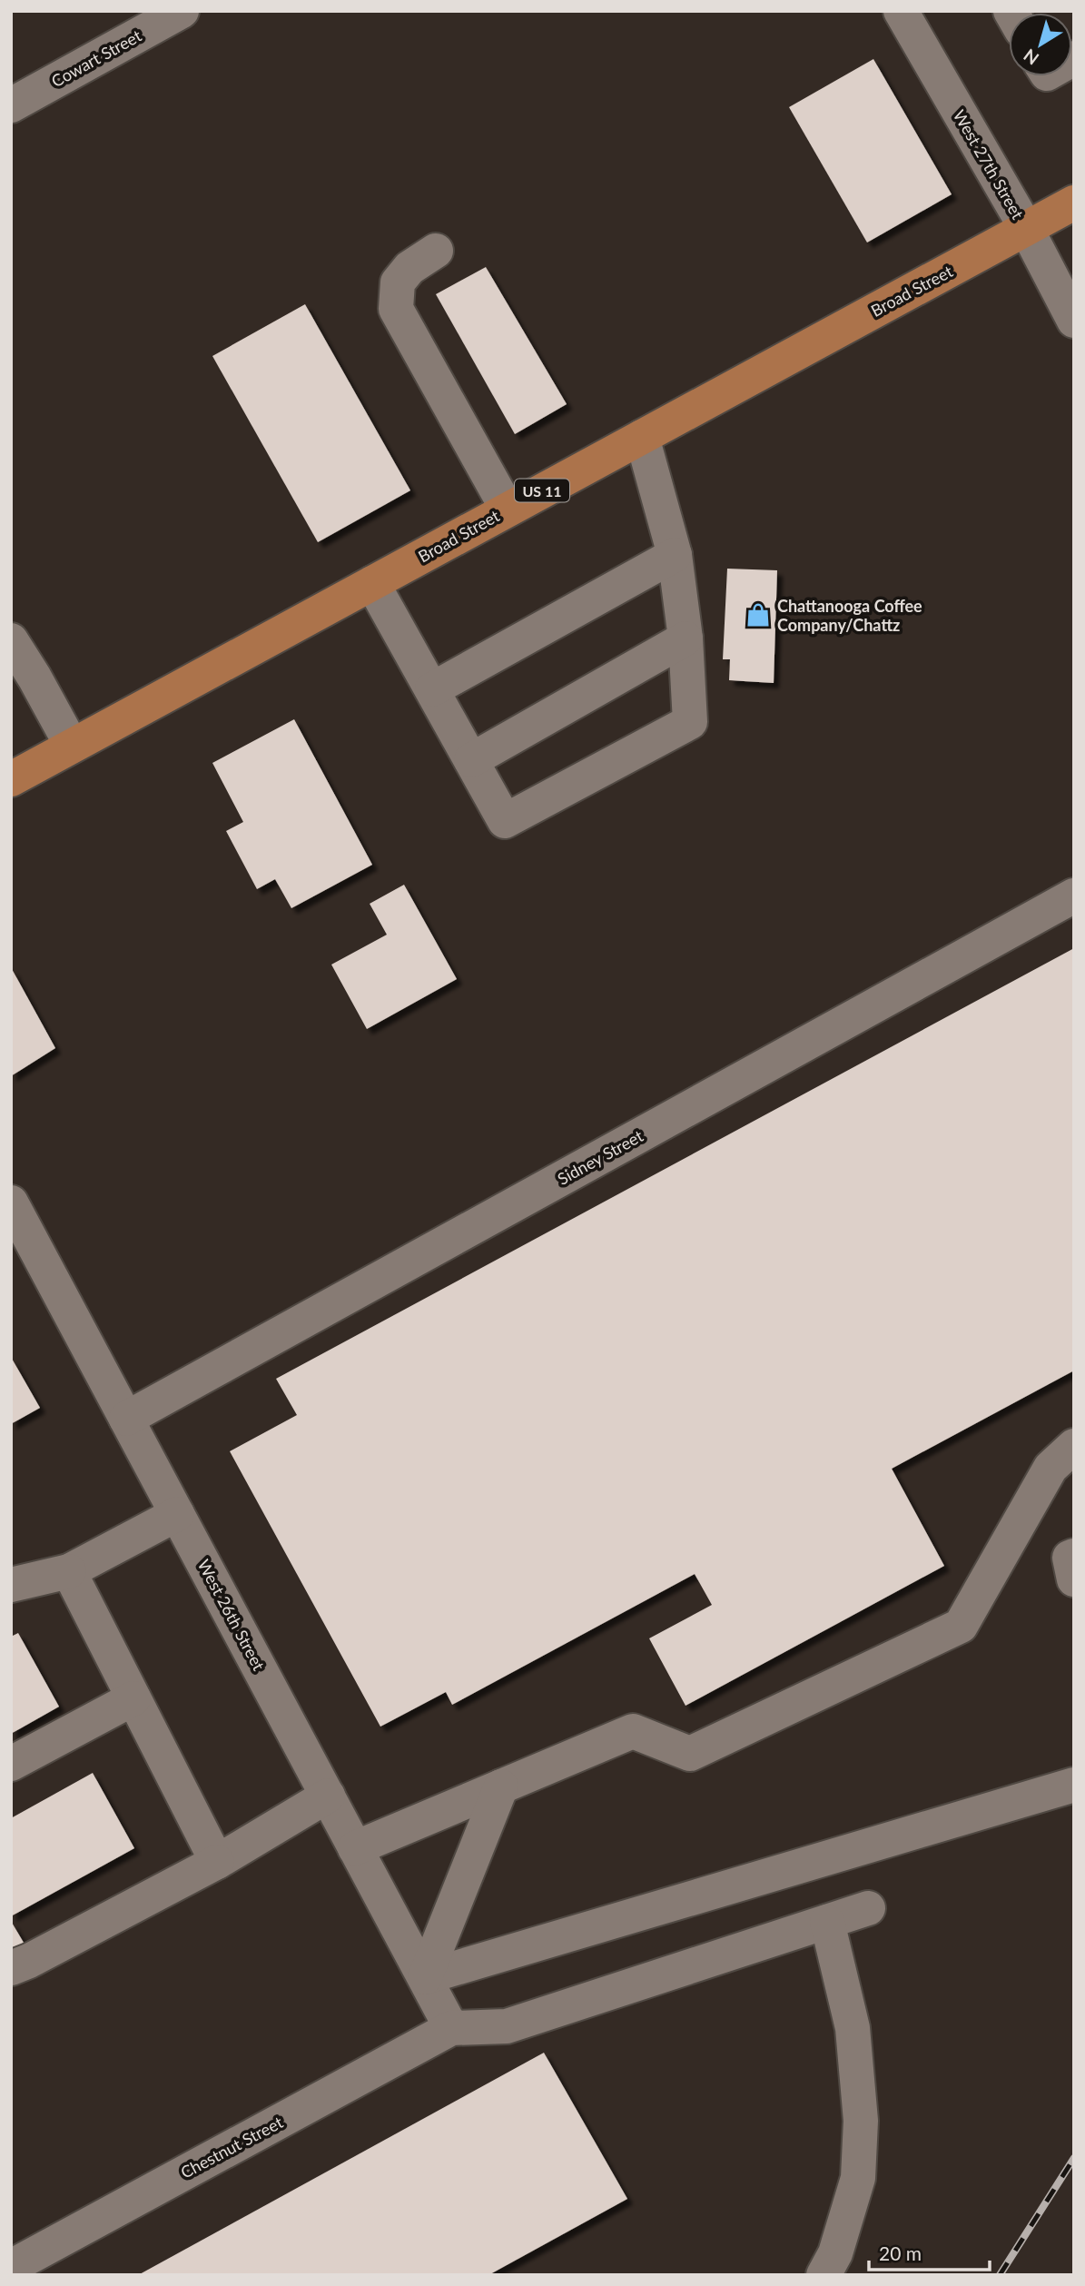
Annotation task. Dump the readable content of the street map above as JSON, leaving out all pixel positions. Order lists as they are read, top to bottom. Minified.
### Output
{"streets":{"main road":["Broad Street","US 11"],"street":["Cowart Street","West 27th Street","Sidney Street","West 26th Street","Chestnut Street"]},"crossings":[["West 27th Street","Broad Street"],["Sidney Street","West 26th Street"],["West 26th Street","Chestnut Street"]],"places":{"shop":["Chattanooga Coffee Company/Chattz"]},"scale_bar":"20 m","north":"bottom left"}
